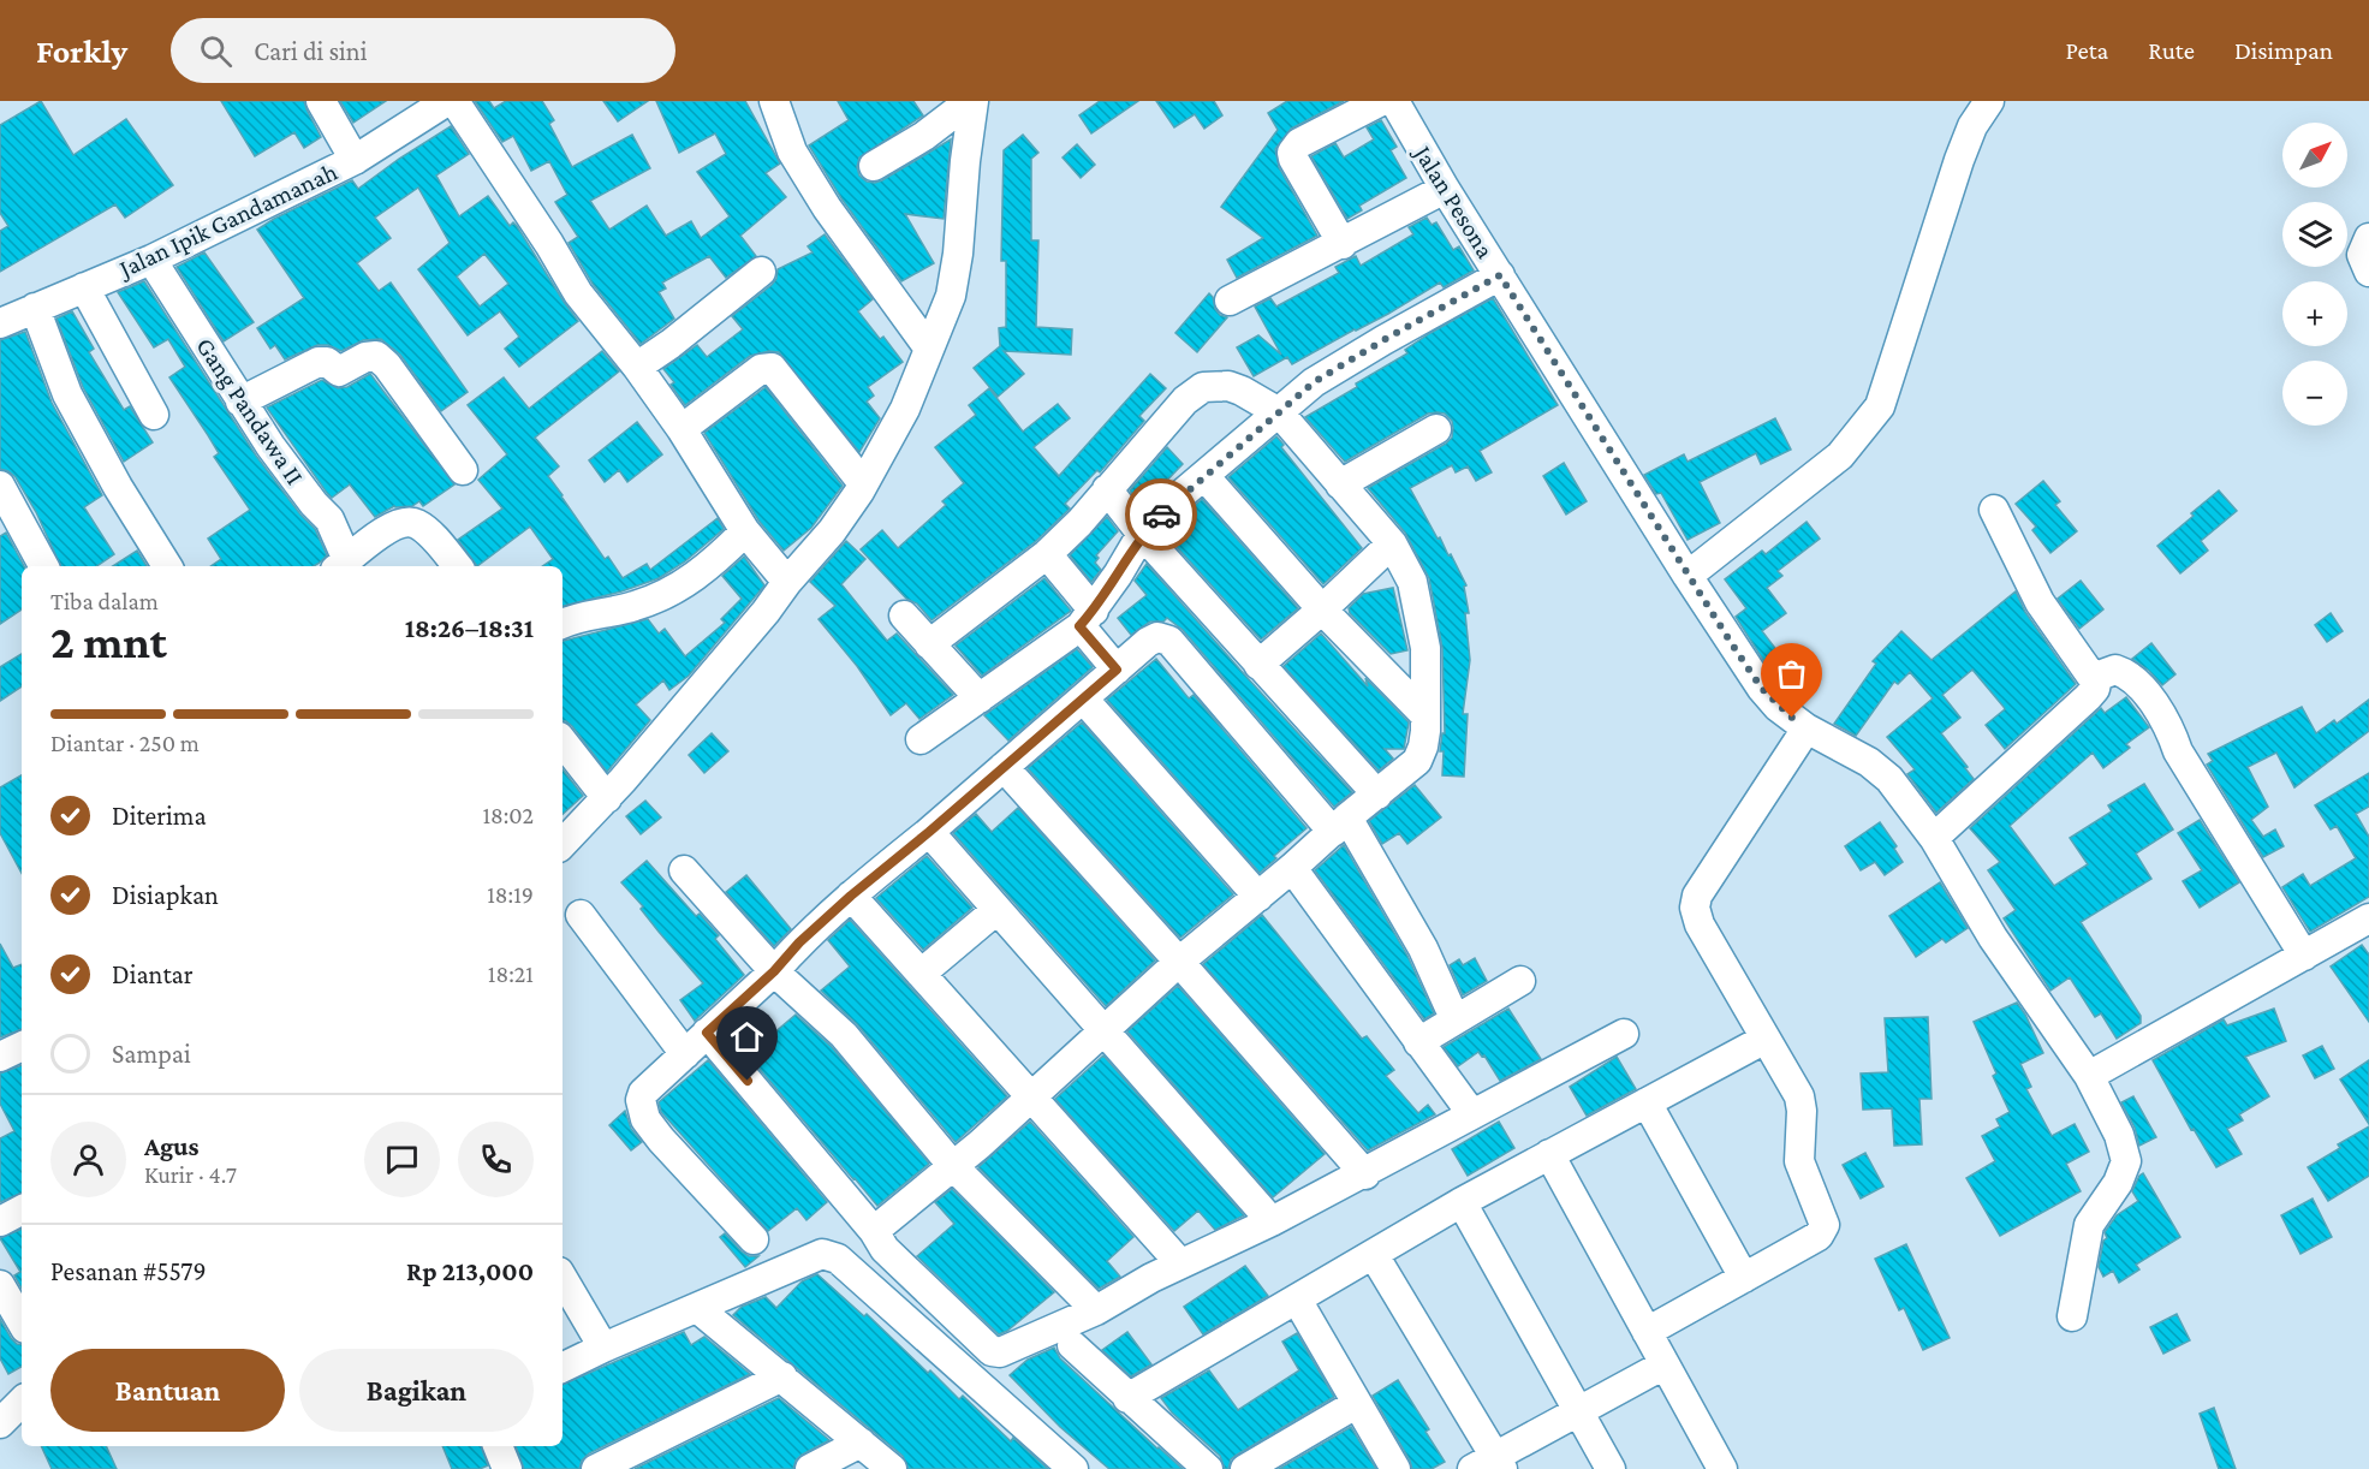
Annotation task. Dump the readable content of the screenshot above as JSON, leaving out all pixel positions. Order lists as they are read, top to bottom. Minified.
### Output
{"streets":{"street":["Jalan Pesona","Jalan Ipik Gandamanah","Gang Pandawa II"]},"crossings":[["Jalan Ipik Gandamanah","Gang Pandawa II"]],"north":"top right","page":{"header":"Forkly","search":"Cari di sini","nav":["Peta","Rute","Disimpan"],"map_buttons":["+","−"],"heading":["2 mnt","Tiba dalam","18:26–18:31"],"panel":["Agus","Kurir · 4.7","Pesanan #5579","Rp 213,000"],"bar":"Diantar · 250 m","list":[["Diterima","18:02"],["Disiapkan","18:19"],["Diantar","18:21"],"Sampai"],"buttons":["Bantuan","Bagikan"]}}
